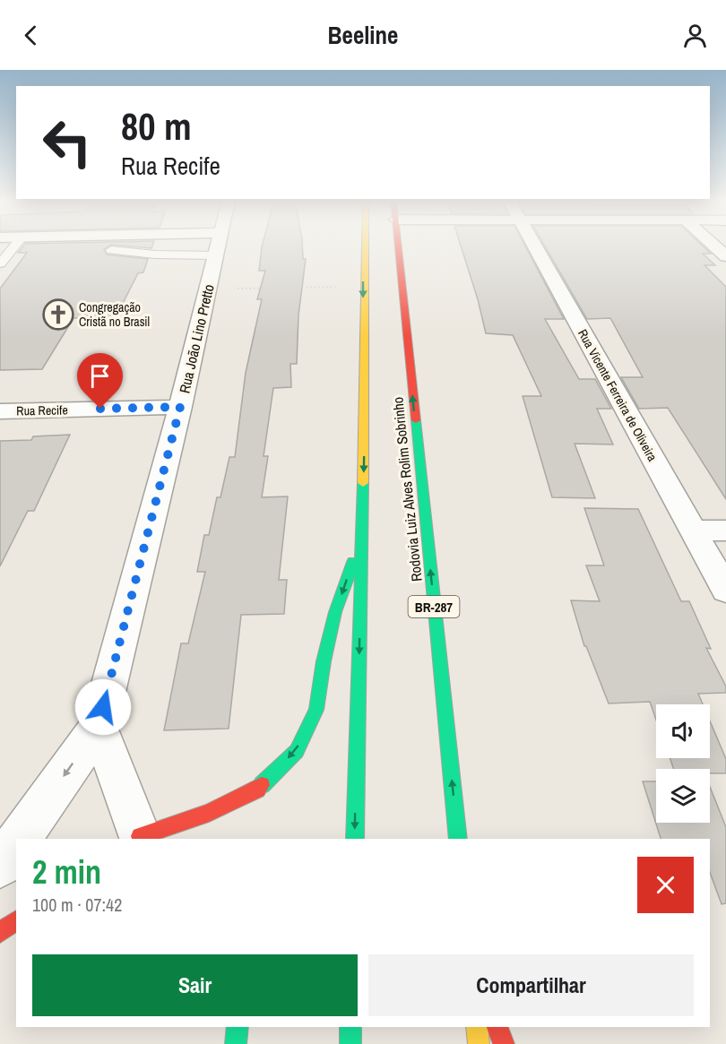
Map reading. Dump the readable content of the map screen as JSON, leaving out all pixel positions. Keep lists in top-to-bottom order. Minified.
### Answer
{"streets":{"main road":["Rodovia Luiz Alves Rolim Sobrinho","BR-287"],"street":["Rua João Lino Pretto","Rua Vicente Ferreira de Oliveira","Rua Recife"]},"crossings":[["Rua João Lino Pretto","Rua Recife"]],"places":{"church":["Congregação Cristã no Brasil"]},"page":{"header":"Beeline","turn":["80 m","Rua Recife"],"heading":["2 min","100 m · 07:42"],"buttons":["Sair","Compartilhar"]}}
